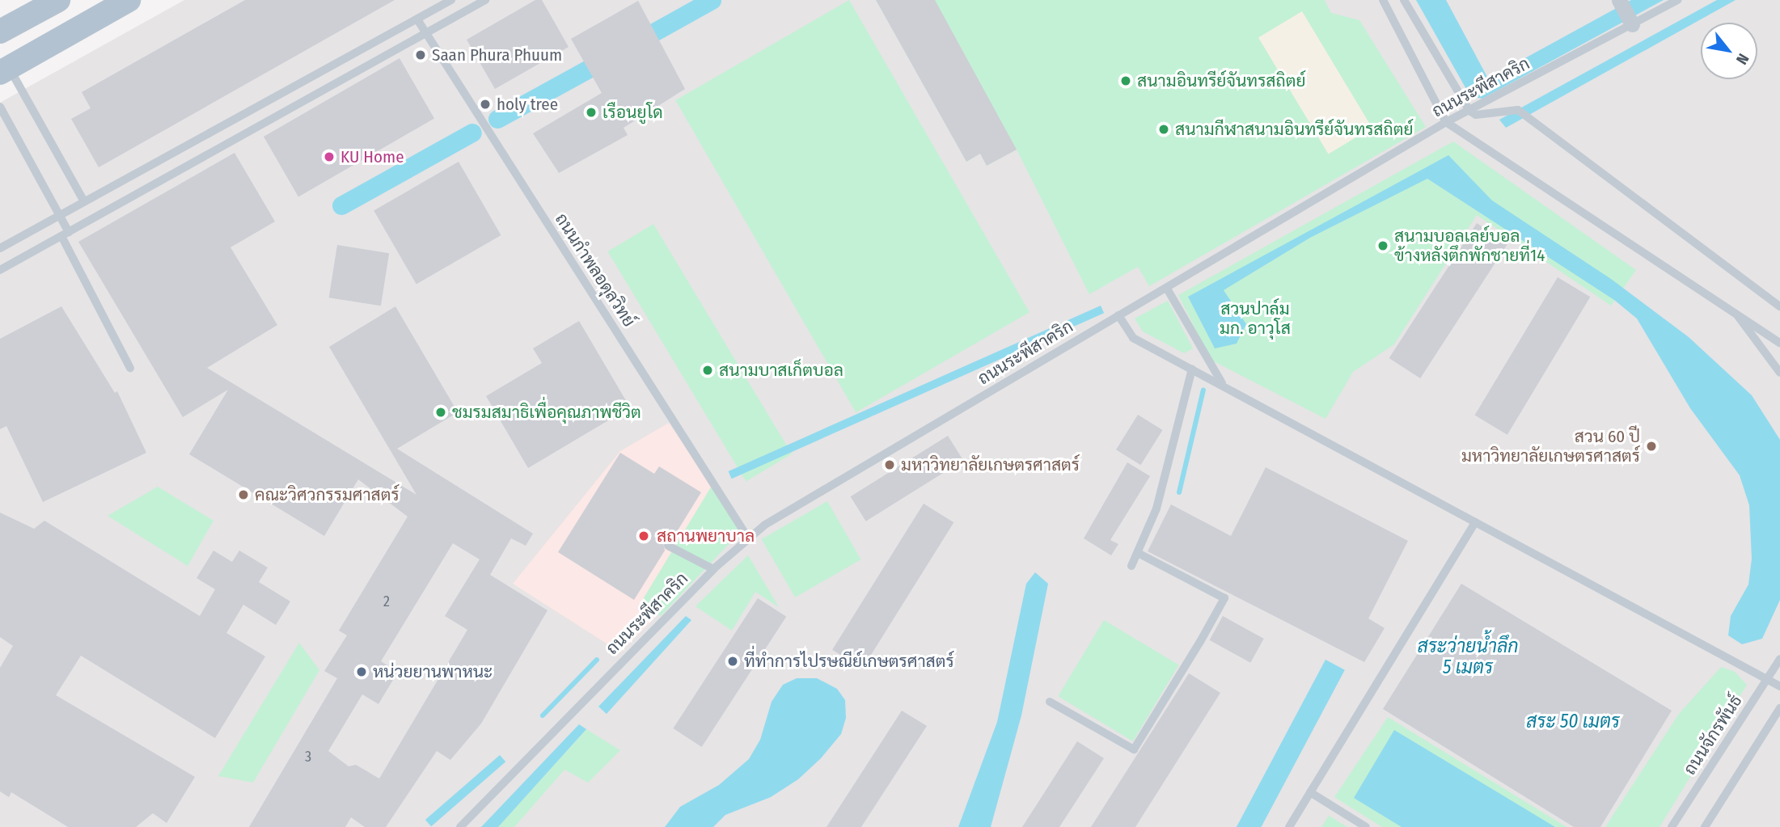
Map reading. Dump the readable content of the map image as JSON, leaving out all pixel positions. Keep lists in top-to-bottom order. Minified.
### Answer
{"streets":{"lane":["ถนนระพีสาคริก","ถนนกำพลอดุลวิทย์","ถนนจักรพันธ์"]},"crossings":[["ถนนระพีสาคริก","ถนนกำพลอดุลวิทย์"]],"water":["สระว่ายน้ำลึก 5 เมตร","สระ 50 เมตร"],"parks":["สวนปาล์ม มก. อาวุโส"],"places":["Saan Phura Phuum","สนามอินทรีย์จันทรสถิตย์","holy tree","เรือนยูโด","สนามกีฬาสนามอินทรีย์จันทรสถิตย์","KU Home","สนามบอลเลย์บอล ข้างหลังตึกพักชายที่14","สนามบาสเก็ตบอล","ชมรมสมาธิเพื่อคุณภาพชีวิต","สวน 60 ปี มหาวิทยาลัยเกษตรศาสตร์","มหาวิทยาลัยเกษตรศาสตร์","คณะวิศวกรรมศาสตร์","สถานพยาบาล","ที่ทำการไปรษณีย์เกษตรศาสตร์","หน่วยยานพาหนะ"],"house_numbers":["2","3"],"north":"bottom right"}
